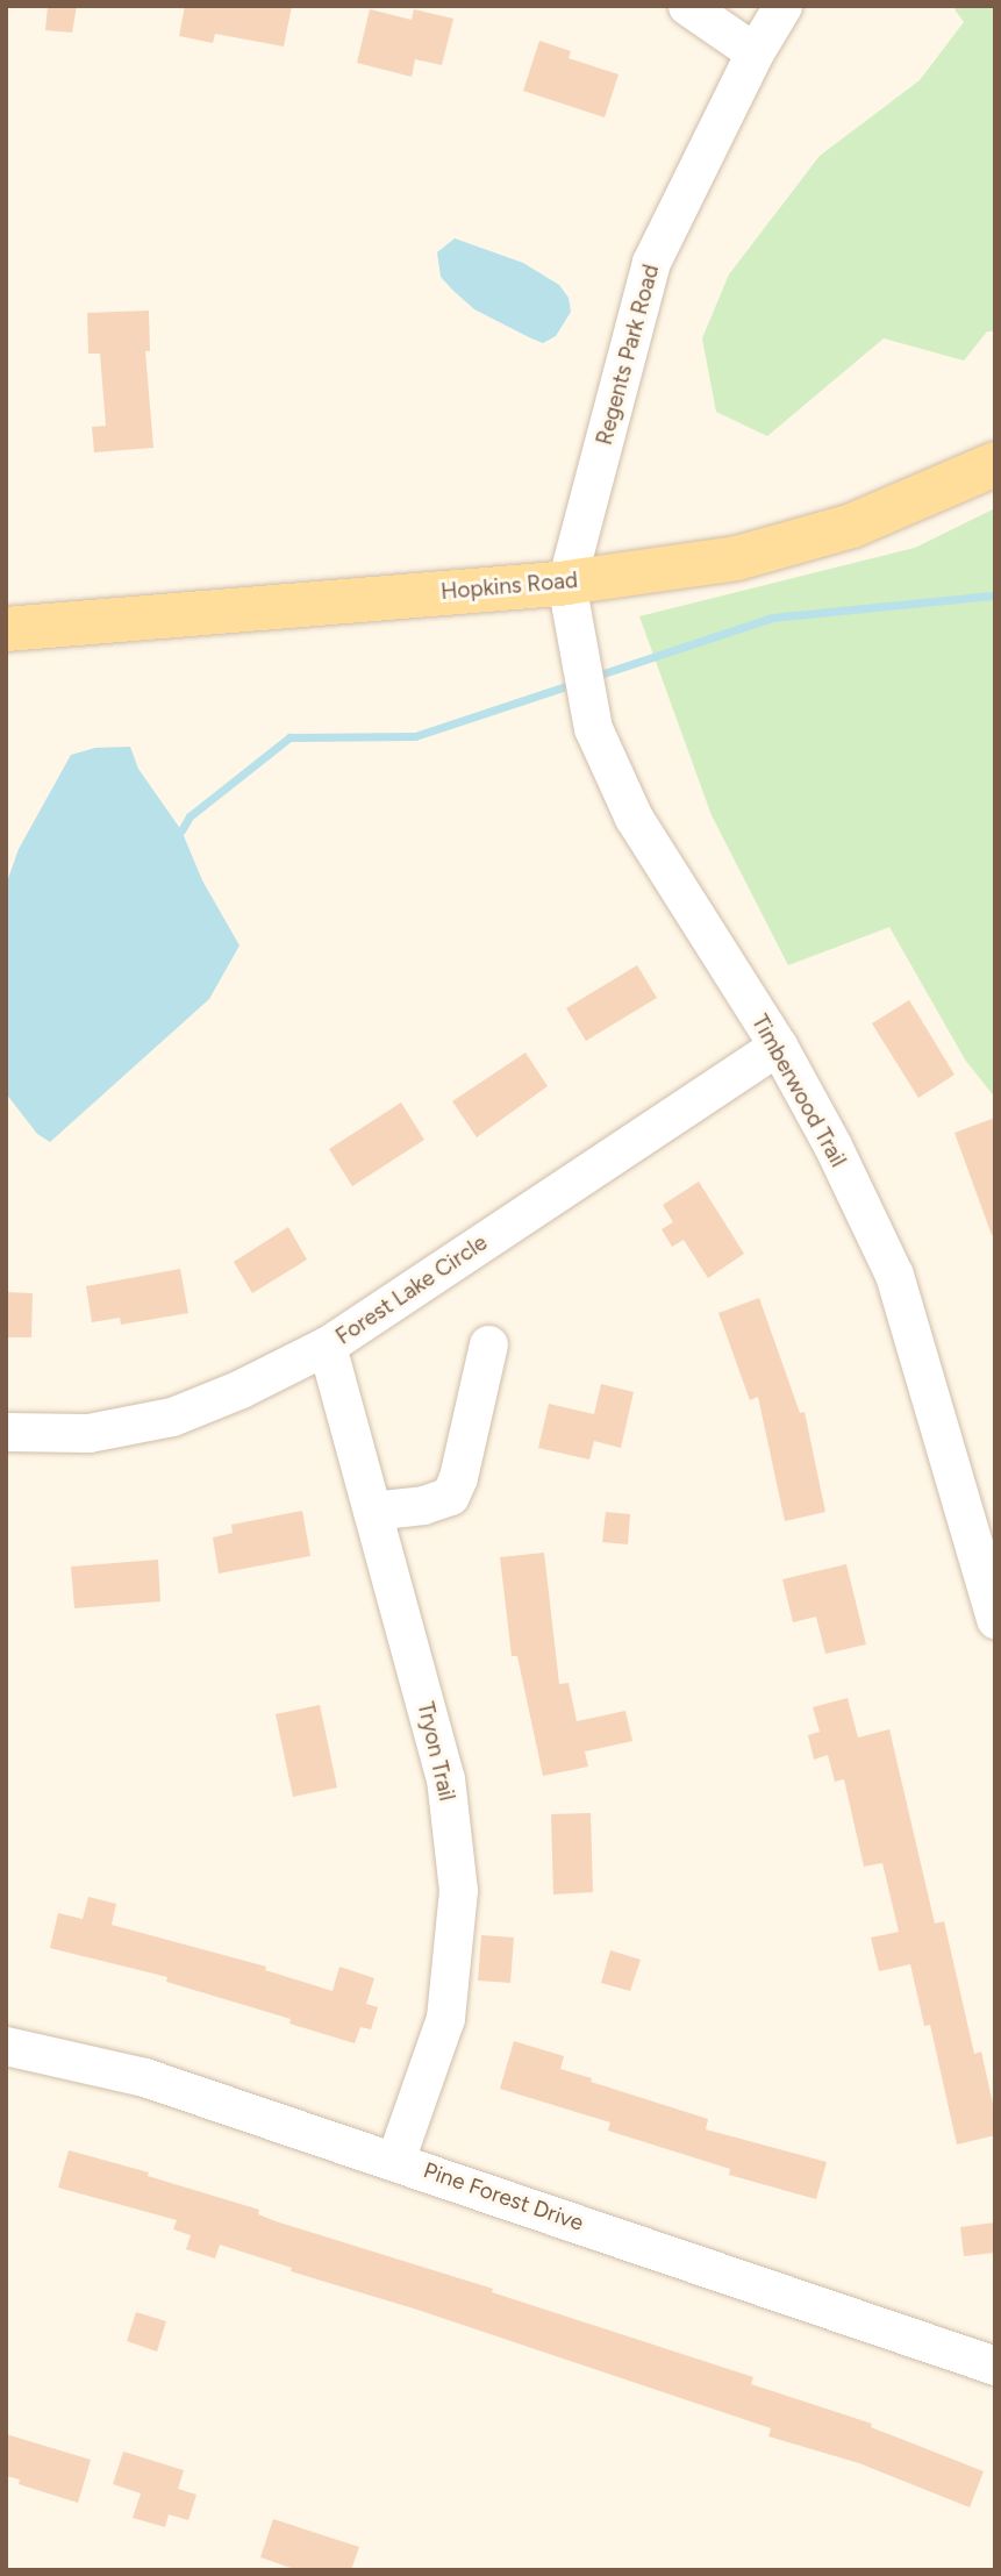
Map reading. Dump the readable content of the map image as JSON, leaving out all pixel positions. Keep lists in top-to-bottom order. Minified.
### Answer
{"streets":{"main road":["Hopkins Road"],"street":["Regents Park Road","Timberwood Trail","Forest Lake Circle","Tryon Trail","Pine Forest Drive"]},"crossings":[["Regents Park Road","Hopkins Road"],["Regents Park Road","Timberwood Trail"],["Hopkins Road","Timberwood Trail"],["Timberwood Trail","Forest Lake Circle"],["Forest Lake Circle","Tryon Trail"],["Tryon Trail","Pine Forest Drive"]]}
